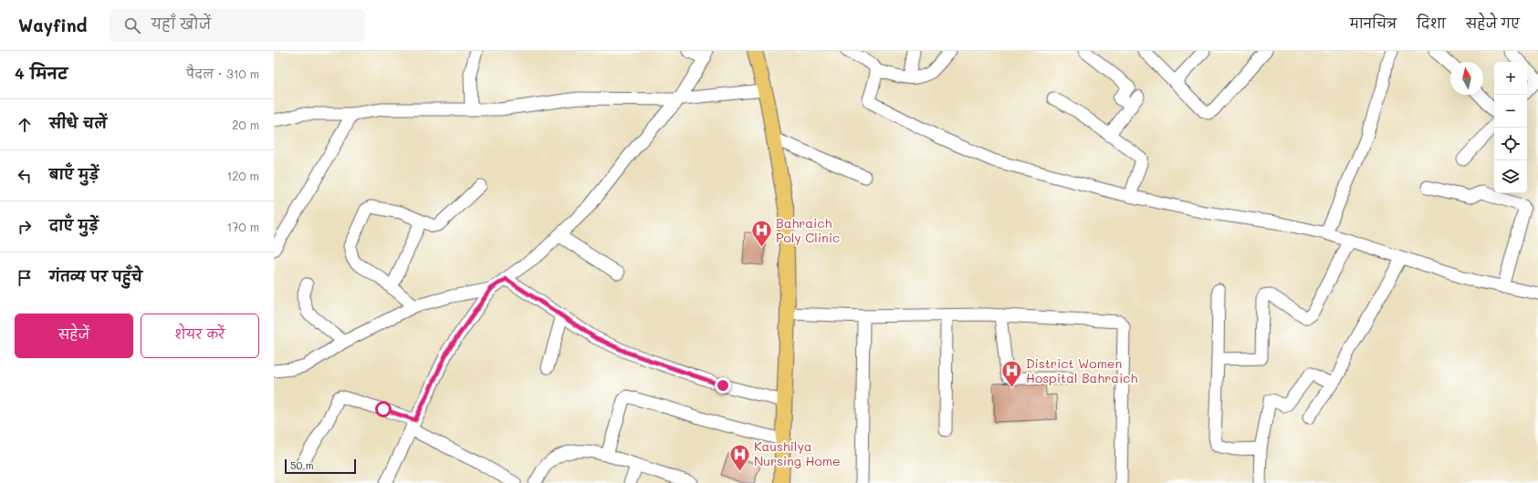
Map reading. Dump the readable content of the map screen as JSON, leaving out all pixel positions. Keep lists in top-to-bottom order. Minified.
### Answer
{"places":{"hospital":["Bahraich Poly Clinic","District Women Hospital Bahraich","Kaushilya Nursing Home"]},"scale_bar":"50 m","north":"top","page":{"header":"Wayfind","search":"यहाँ खोजें","nav":["मानचित्र","दिशा","सहेजे गए"],"heading":["4 मिनट","पैदल · 310 m"],"map_buttons":["+","−"],"list":[["सीधे चलें","20 m"],["बाएँ मुड़ें","120 m"],["दाएँ मुड़ें","170 m"],"गंतव्य पर पहुँचे"],"buttons":["सहेजें","शेयर करें"],"scale":"50 m"}}
